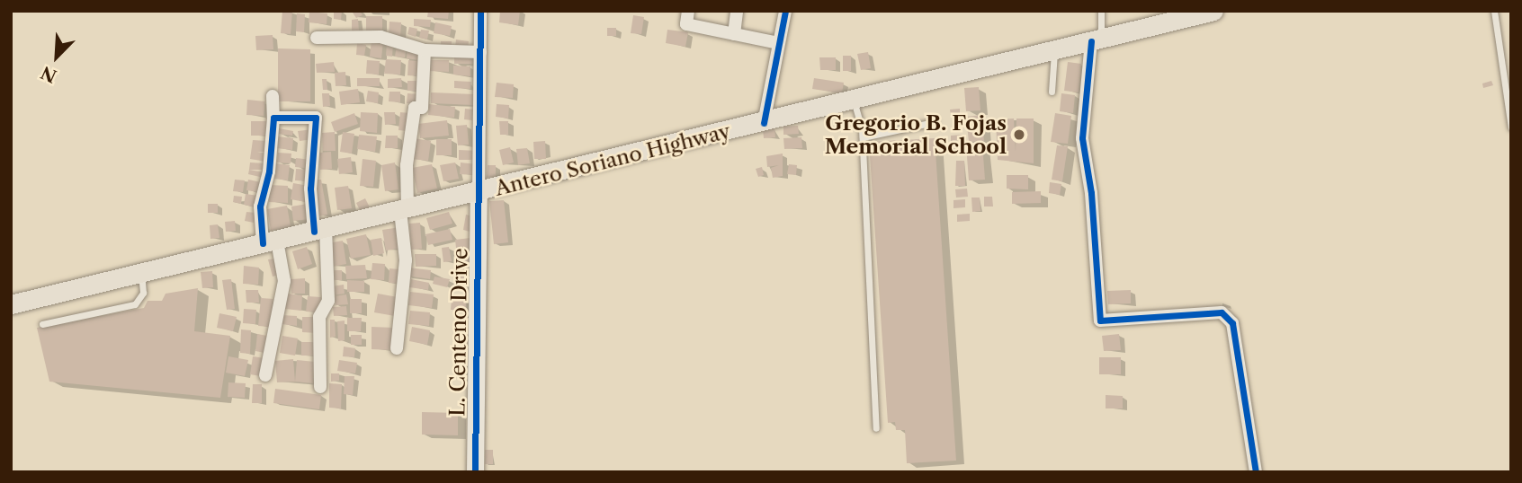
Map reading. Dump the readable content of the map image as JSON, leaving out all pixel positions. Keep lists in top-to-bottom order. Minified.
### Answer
{"streets":{"main road":["Antero Soriano Highway"],"street":["L. Centeno Drive"]},"crossings":[["Antero Soriano Highway","L. Centeno Drive"]],"places":["Gregorio B. Fojas Memorial School"],"north":"bottom left"}
